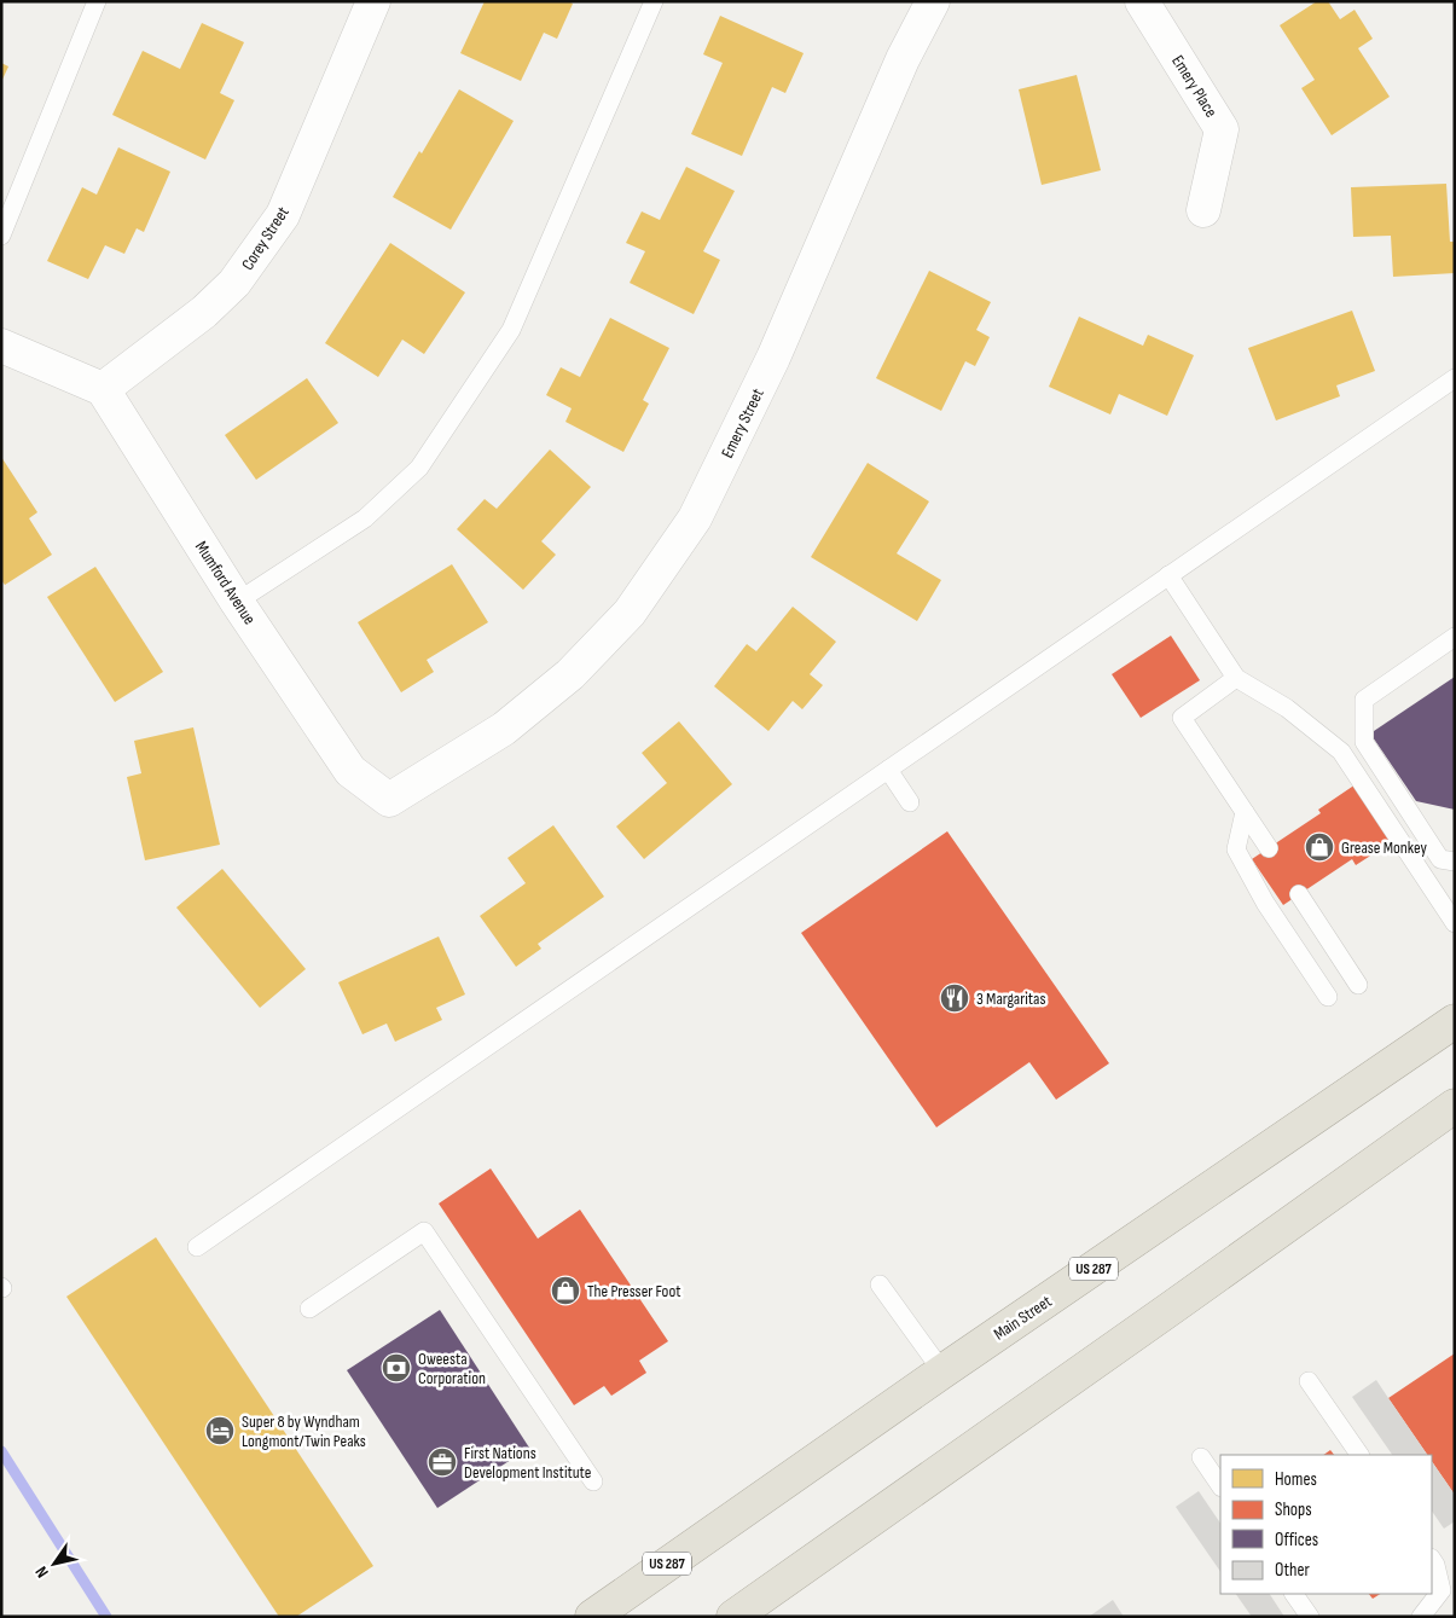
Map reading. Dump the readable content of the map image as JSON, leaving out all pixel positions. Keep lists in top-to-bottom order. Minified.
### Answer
{"streets":{"highway":["US 287","Main Street"],"street":["Emery Place","Corey Street","Emery Street","Mumford Avenue"]},"crossings":[["Corey Street","Mumford Avenue"],["Emery Street","Mumford Avenue"]],"places":{"shop":["Grease Monkey","The Presser Foot"],"restaurant":["3 Margaritas"],"bank":["Oweesta Corporation"],"hotel":["Super 8 by Wyndham Longmont/Twin Peaks"],"office":["First Nations Development Institute"]},"legend":["Homes","Shops","Offices","Other"],"north":"bottom left"}
